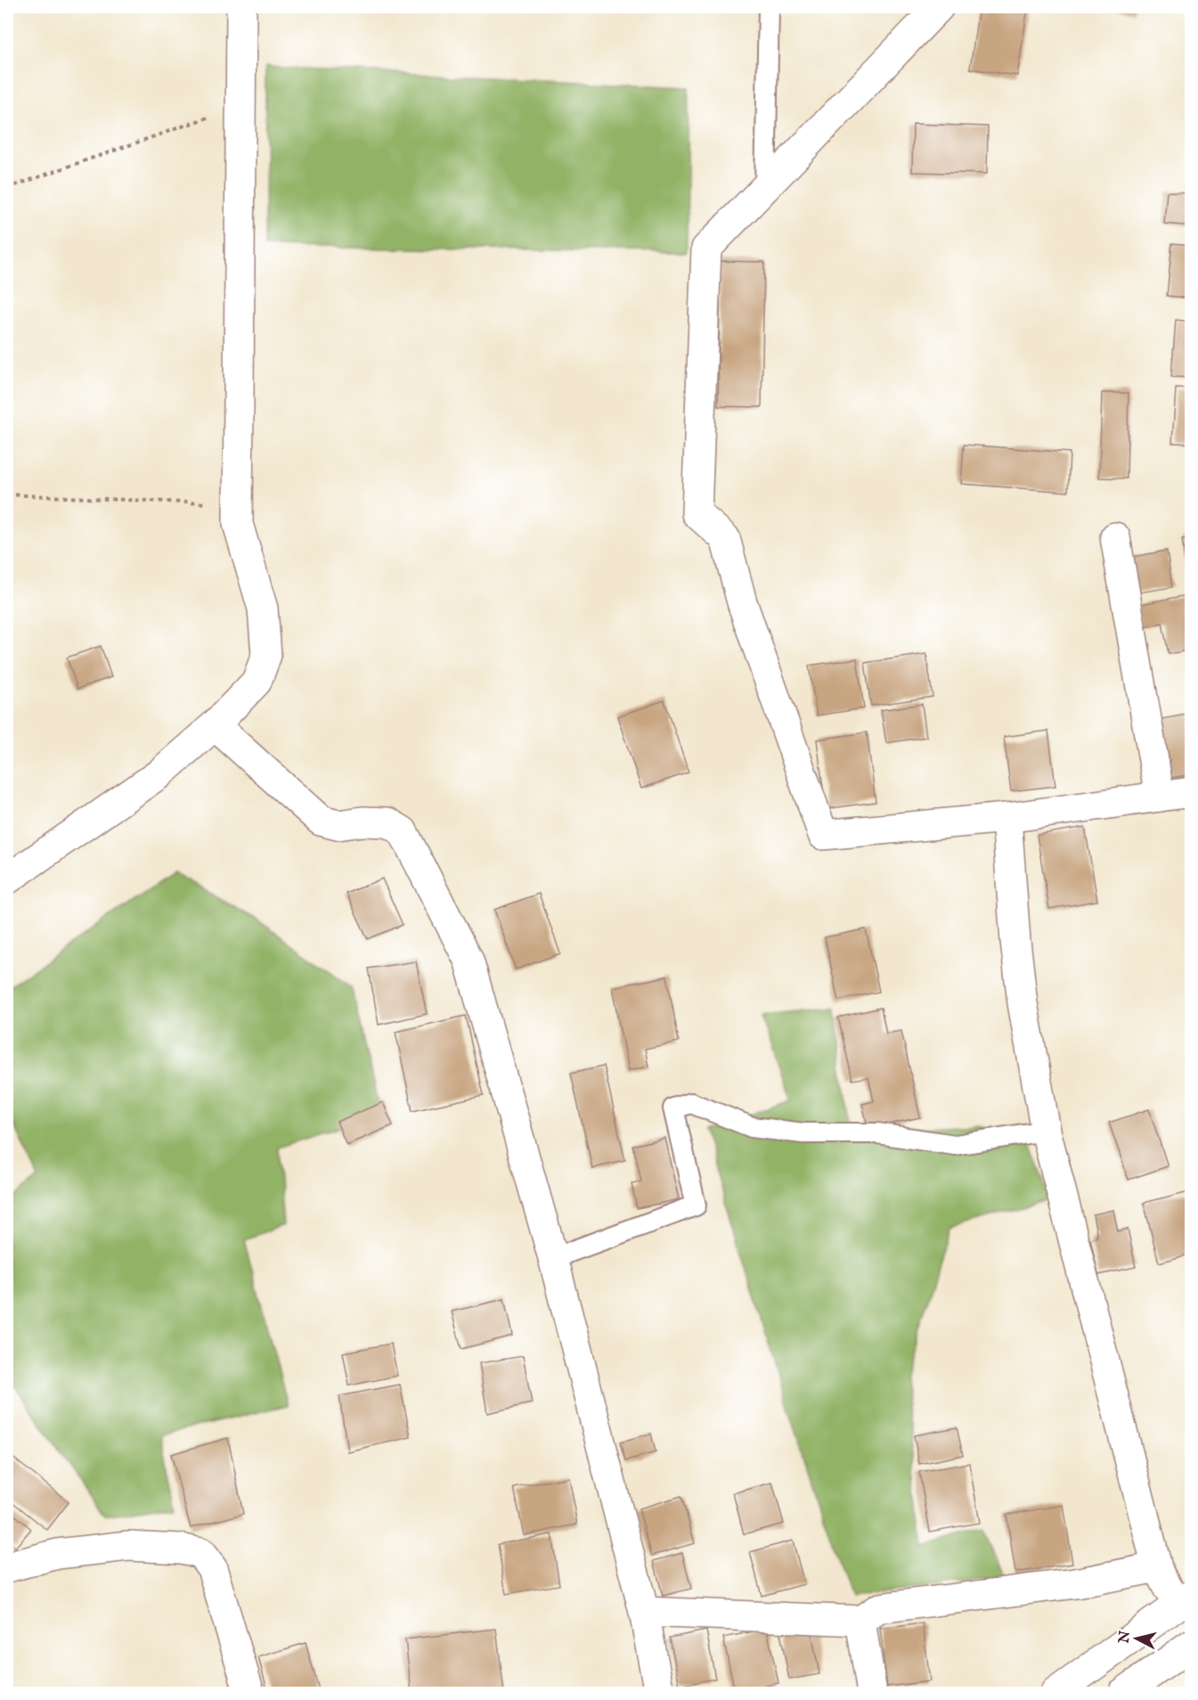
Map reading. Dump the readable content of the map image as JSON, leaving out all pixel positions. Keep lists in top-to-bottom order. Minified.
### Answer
{"north":"left"}
